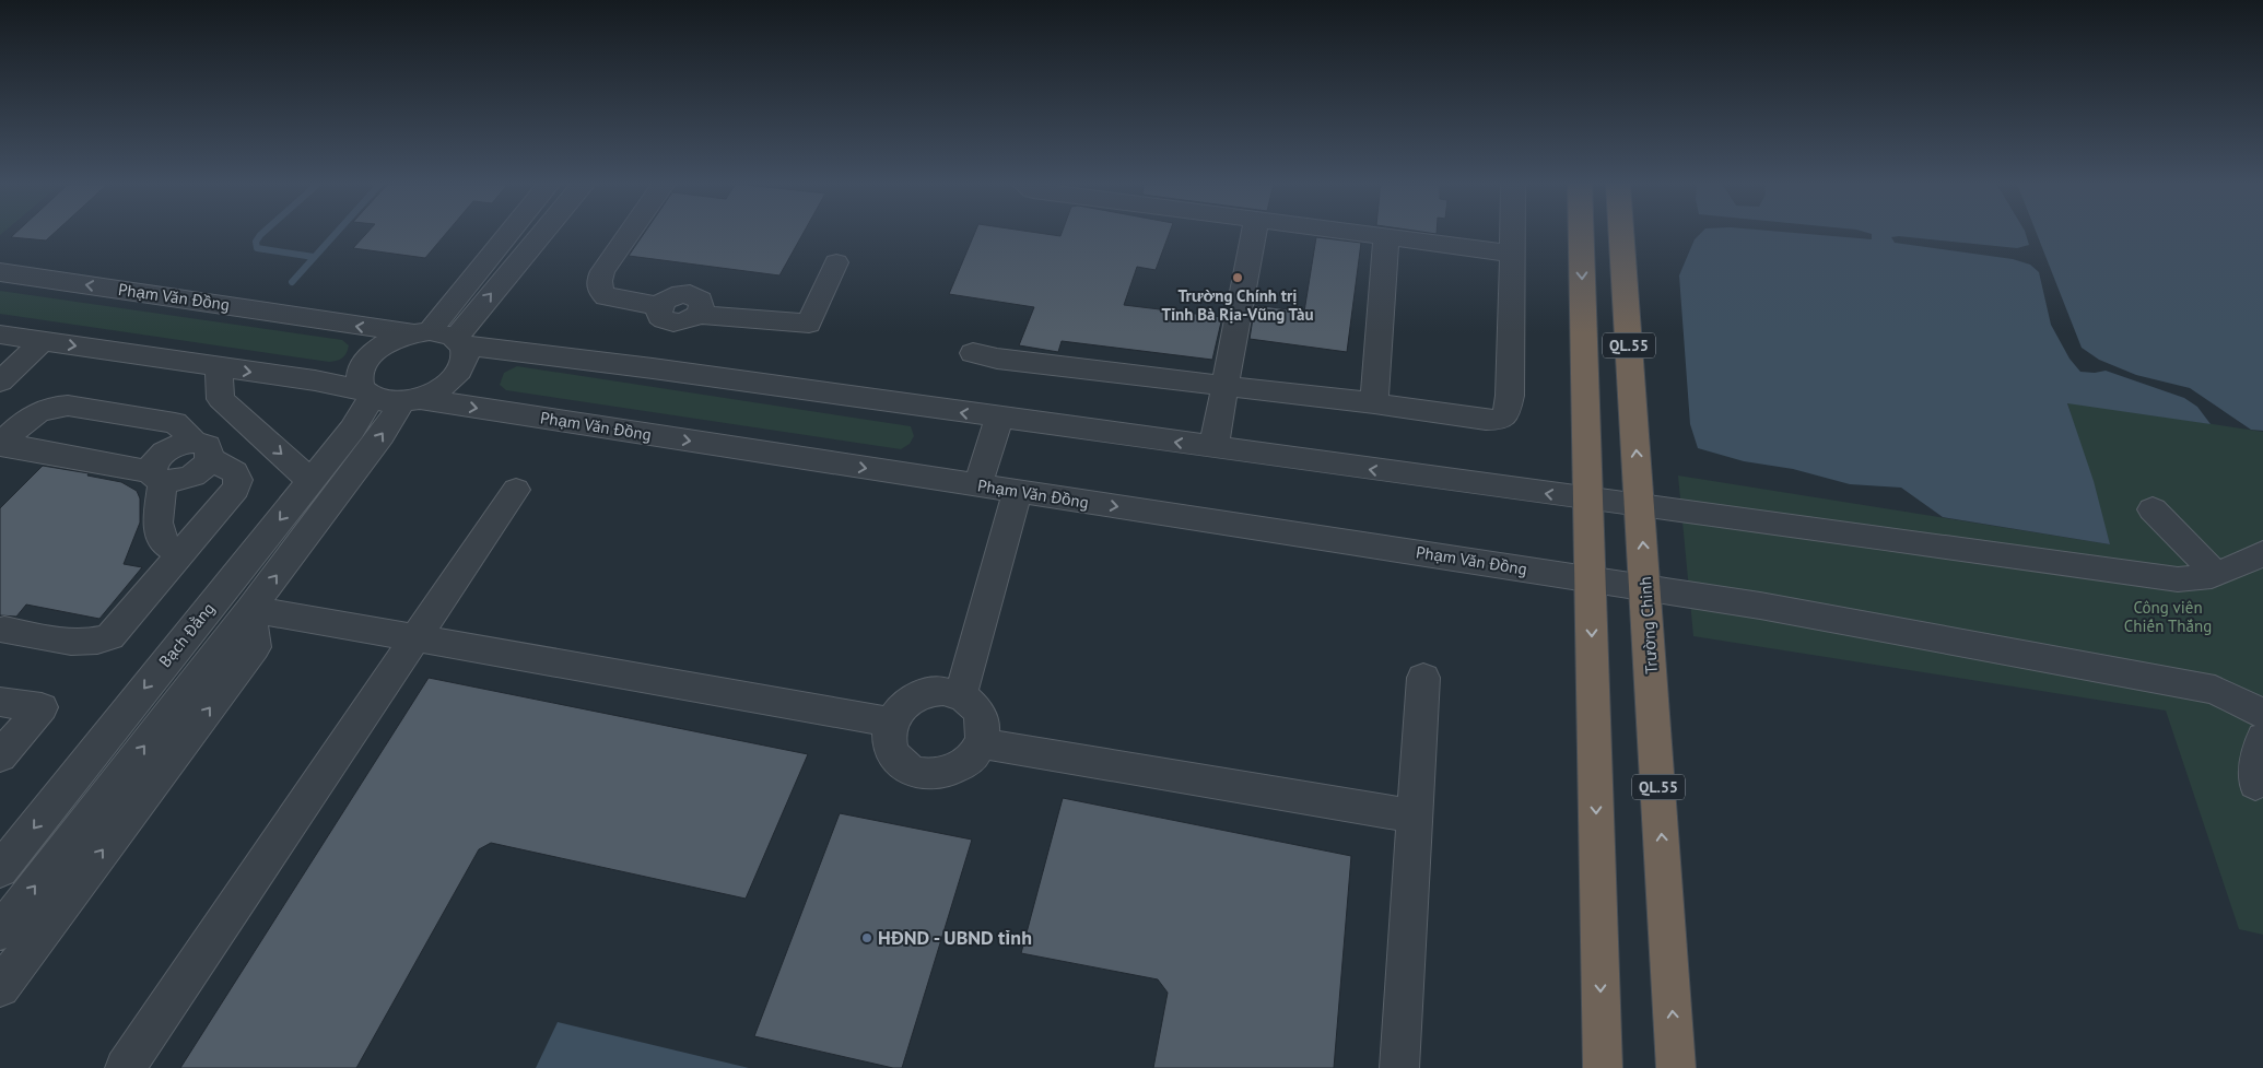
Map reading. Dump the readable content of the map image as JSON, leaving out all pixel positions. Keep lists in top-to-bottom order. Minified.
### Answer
{"streets":{"highway":["QL.55","Trường Chinh"],"street":["Phạm Văn Đồng","Bạch Đằng"]},"crossings":[["Phạm Văn Đồng","QL.55"],["Phạm Văn Đồng","Trường Chinh"],["Phạm Văn Đồng","Bạch Đằng"]],"parks":["Công viên Chiến Thắng"],"places":["Trường Chính trị Tỉnh Bà Rịa-Vũng Tàu","HĐND - UBND tỉnh"]}
